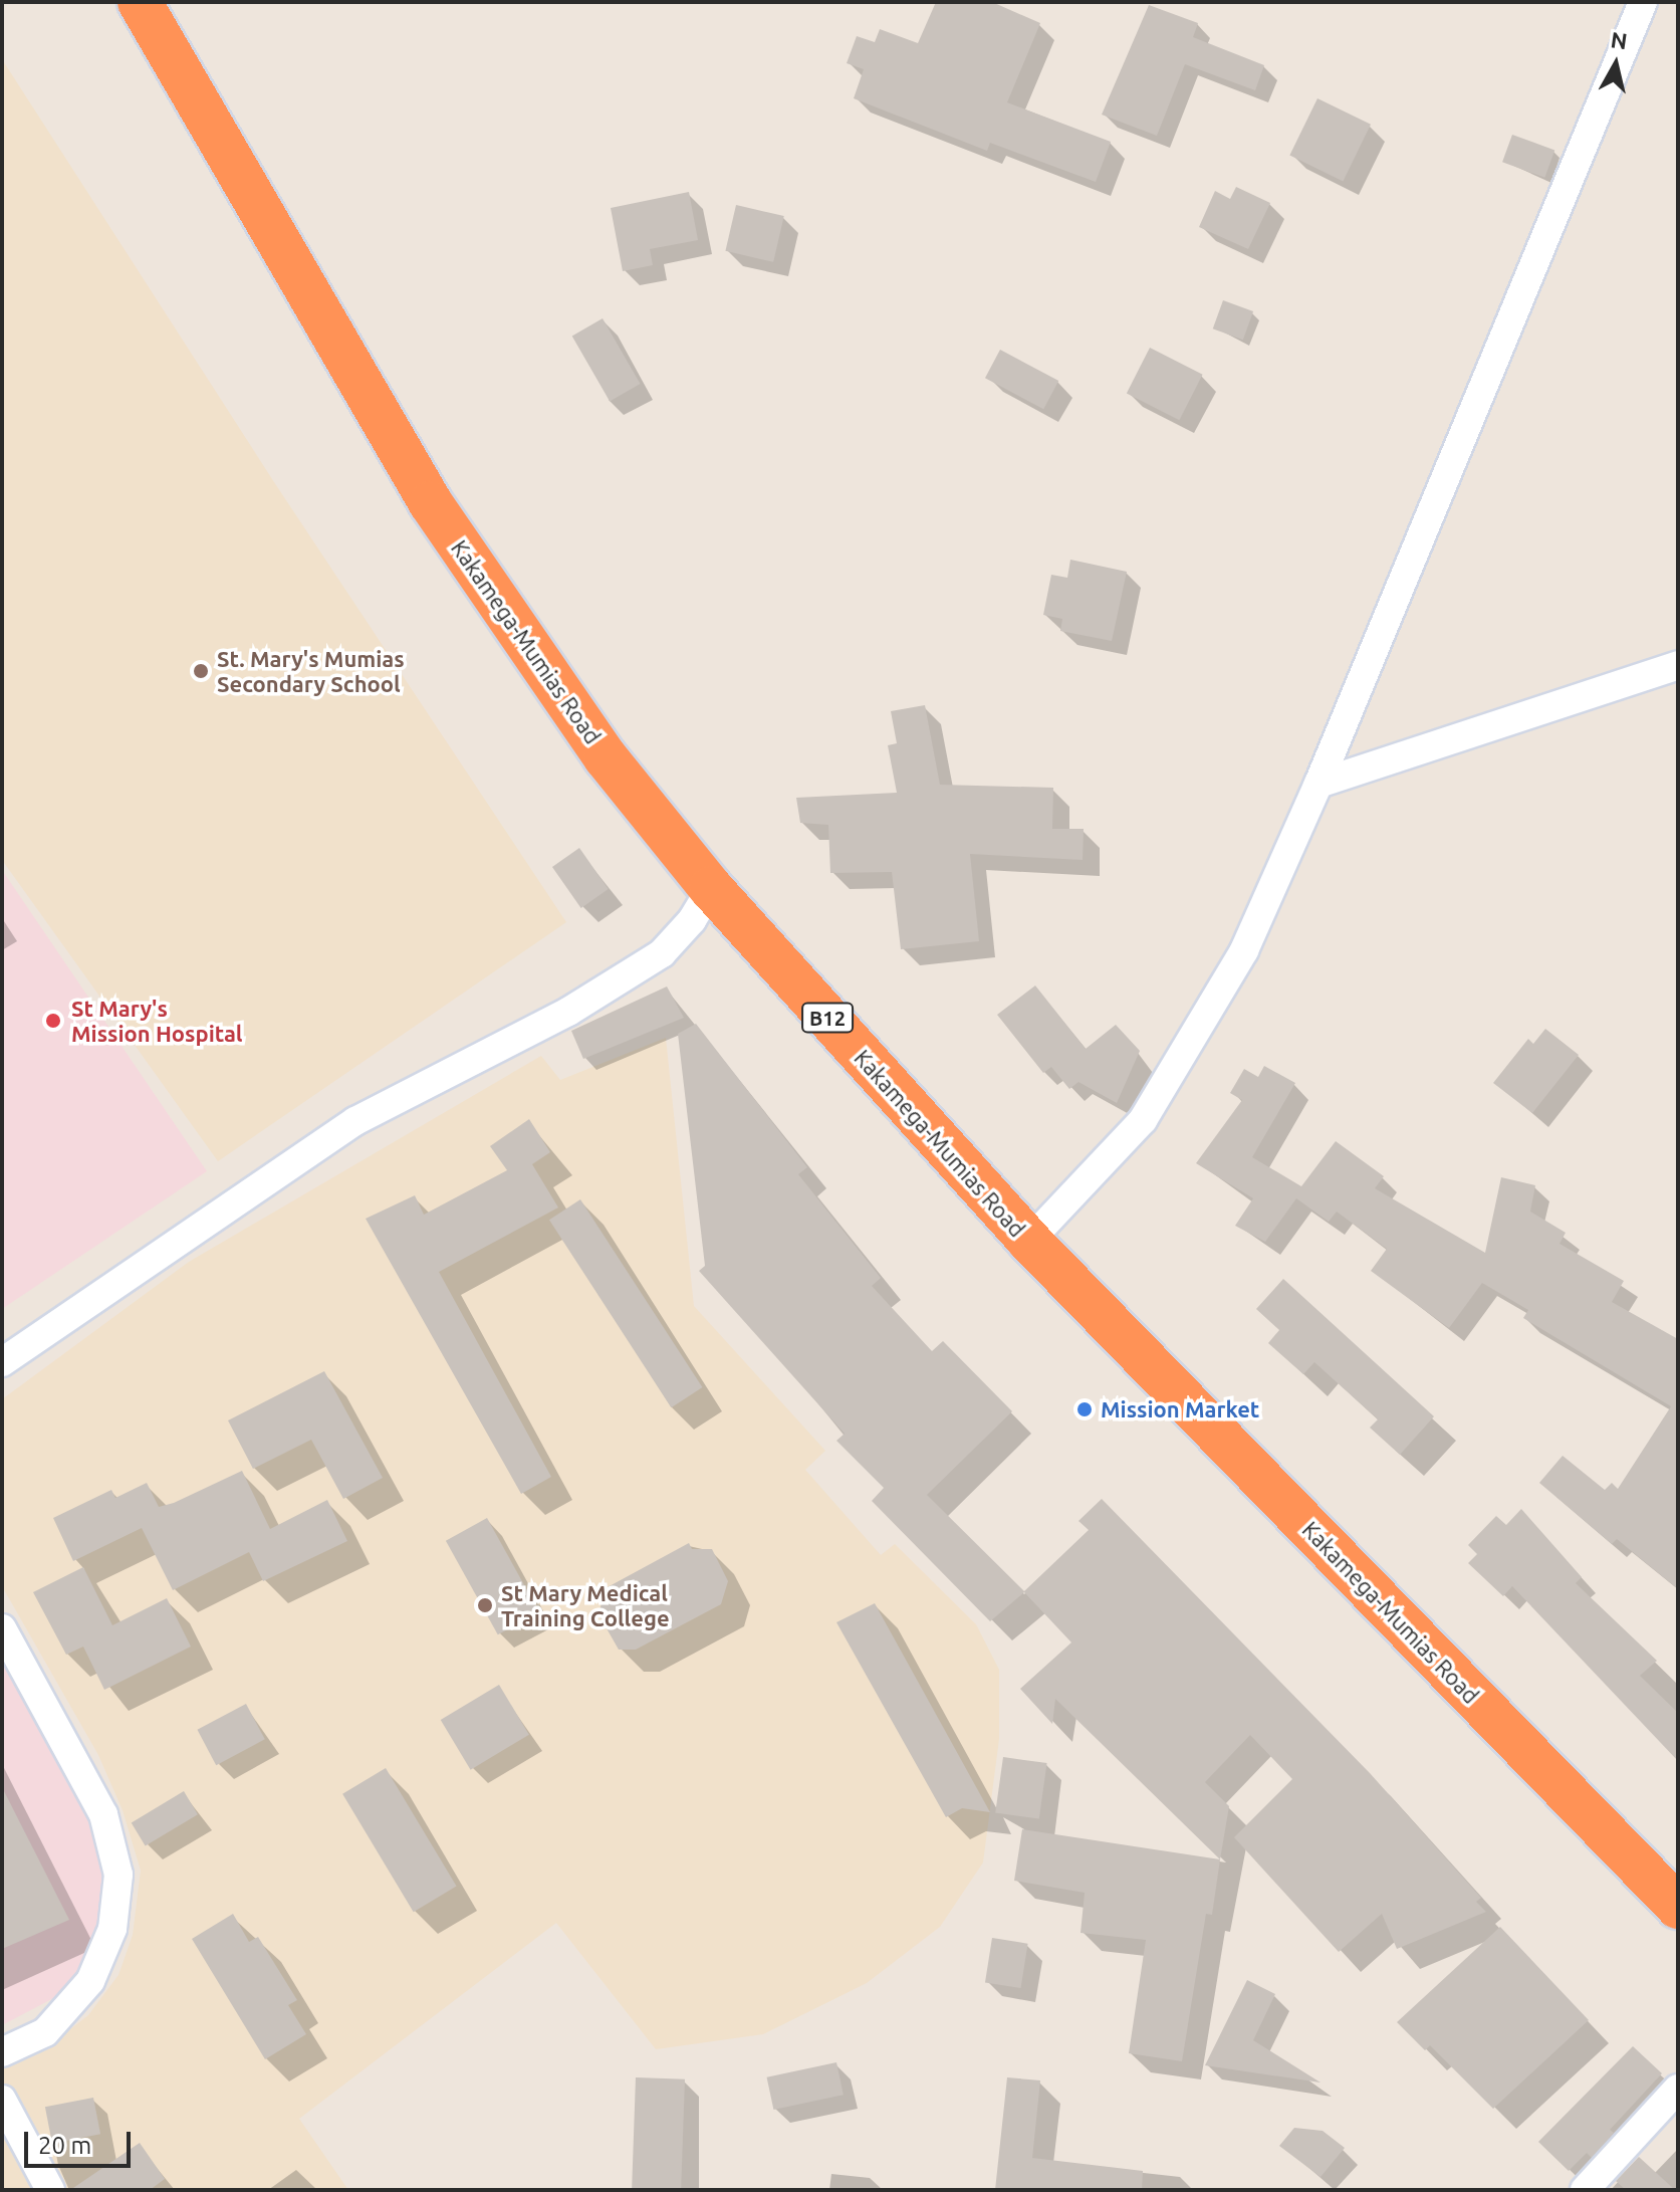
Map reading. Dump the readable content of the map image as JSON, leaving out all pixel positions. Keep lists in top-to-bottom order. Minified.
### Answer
{"streets":{"highway":["Kakamega-Mumias Road","B12"]},"places":["St. Mary's Mumias Secondary School","St Mary's Mission Hospital","Mission Market","St Mary Medical Training College"],"scale_bar":"20 m","north":"top"}
